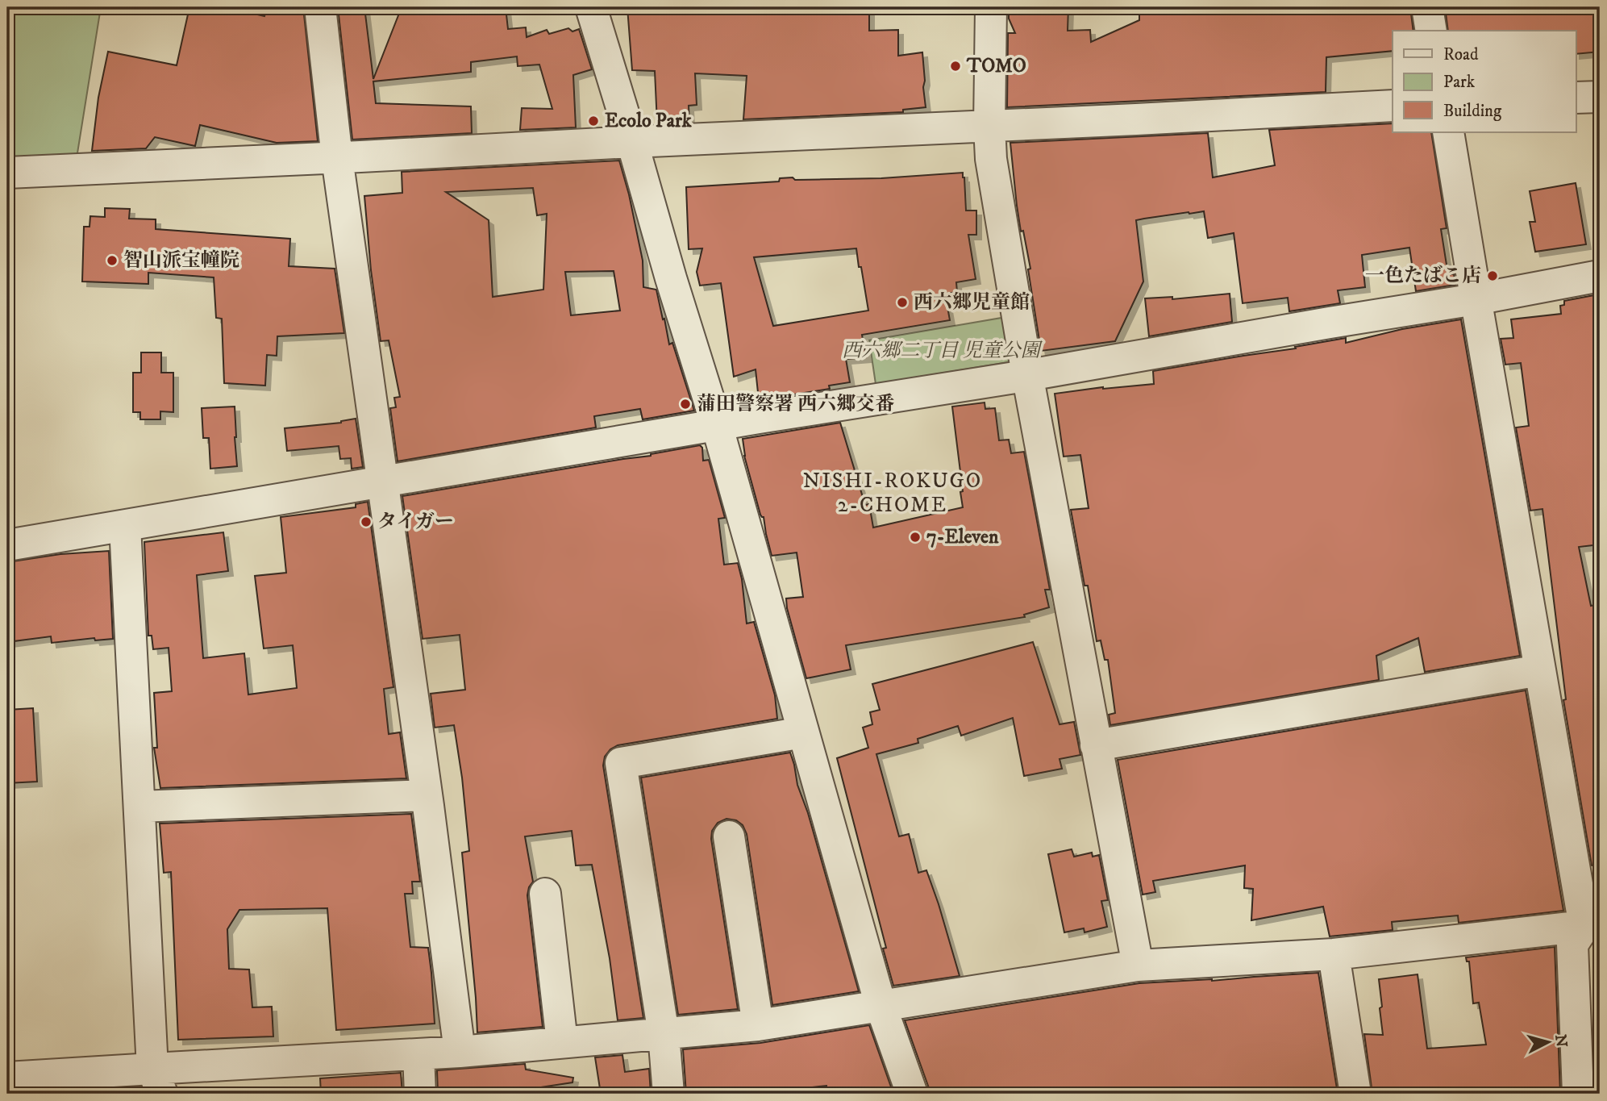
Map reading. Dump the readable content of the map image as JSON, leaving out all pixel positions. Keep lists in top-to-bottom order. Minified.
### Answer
{"districts":["NISHI-ROKUGO 2-CHOME"],"parks":["西六郷二丁目 児童公園"],"places":["TOMO","Ecolo Park","智山派宝幢院","一色たばこ店","西六郷児童館","蒲田警察署 西六郷交番","タイガー","7-Eleven"],"legend":["Road","Park","Building"],"north":"right"}
